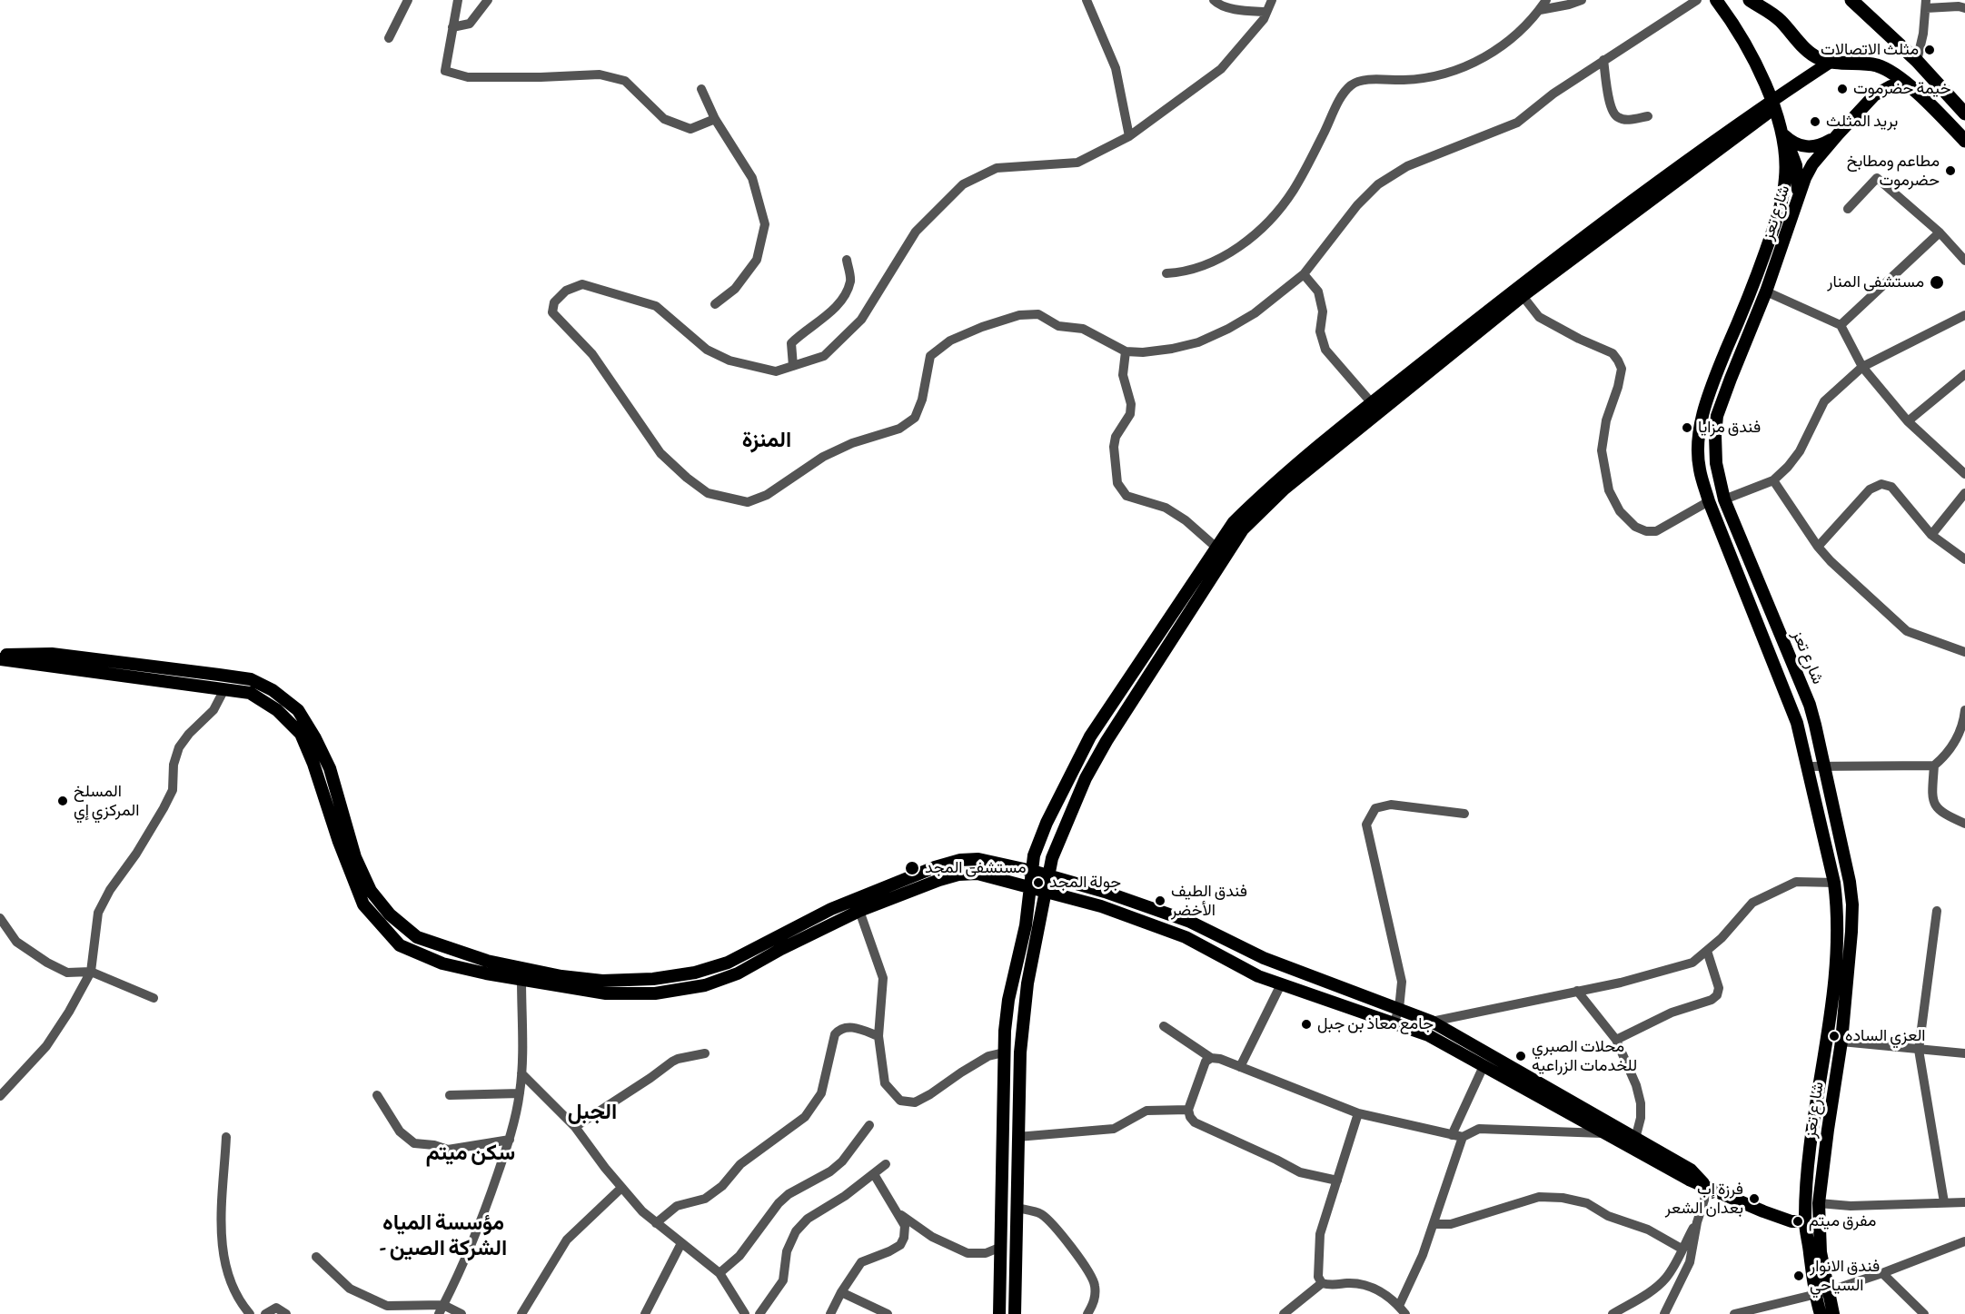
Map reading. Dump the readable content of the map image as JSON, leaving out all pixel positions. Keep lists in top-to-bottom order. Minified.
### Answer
{"streets":{"main road":["شارع تعز"]},"districts":["المنزة","الجبل","سكن ميتم","مؤسسة المياه - الشركة الصين"],"places":["مثلث الاتصالات","خيمة حضرموت","بريد المثلث","مطاعم ومطابخ حضرموت","مستشفى المنار","فندق مزايا","المسلخ المركزي إي","مستشفى المجد","جولة المجد","فندق الطيف الأخضر","جامع معاذ بن جبل","العزي الساده","محلات الصبري للخدمات الزراعيه","فرزة إب بعدان الشعر","مفرق ميتم","فندق الانوار السياحي"]}
